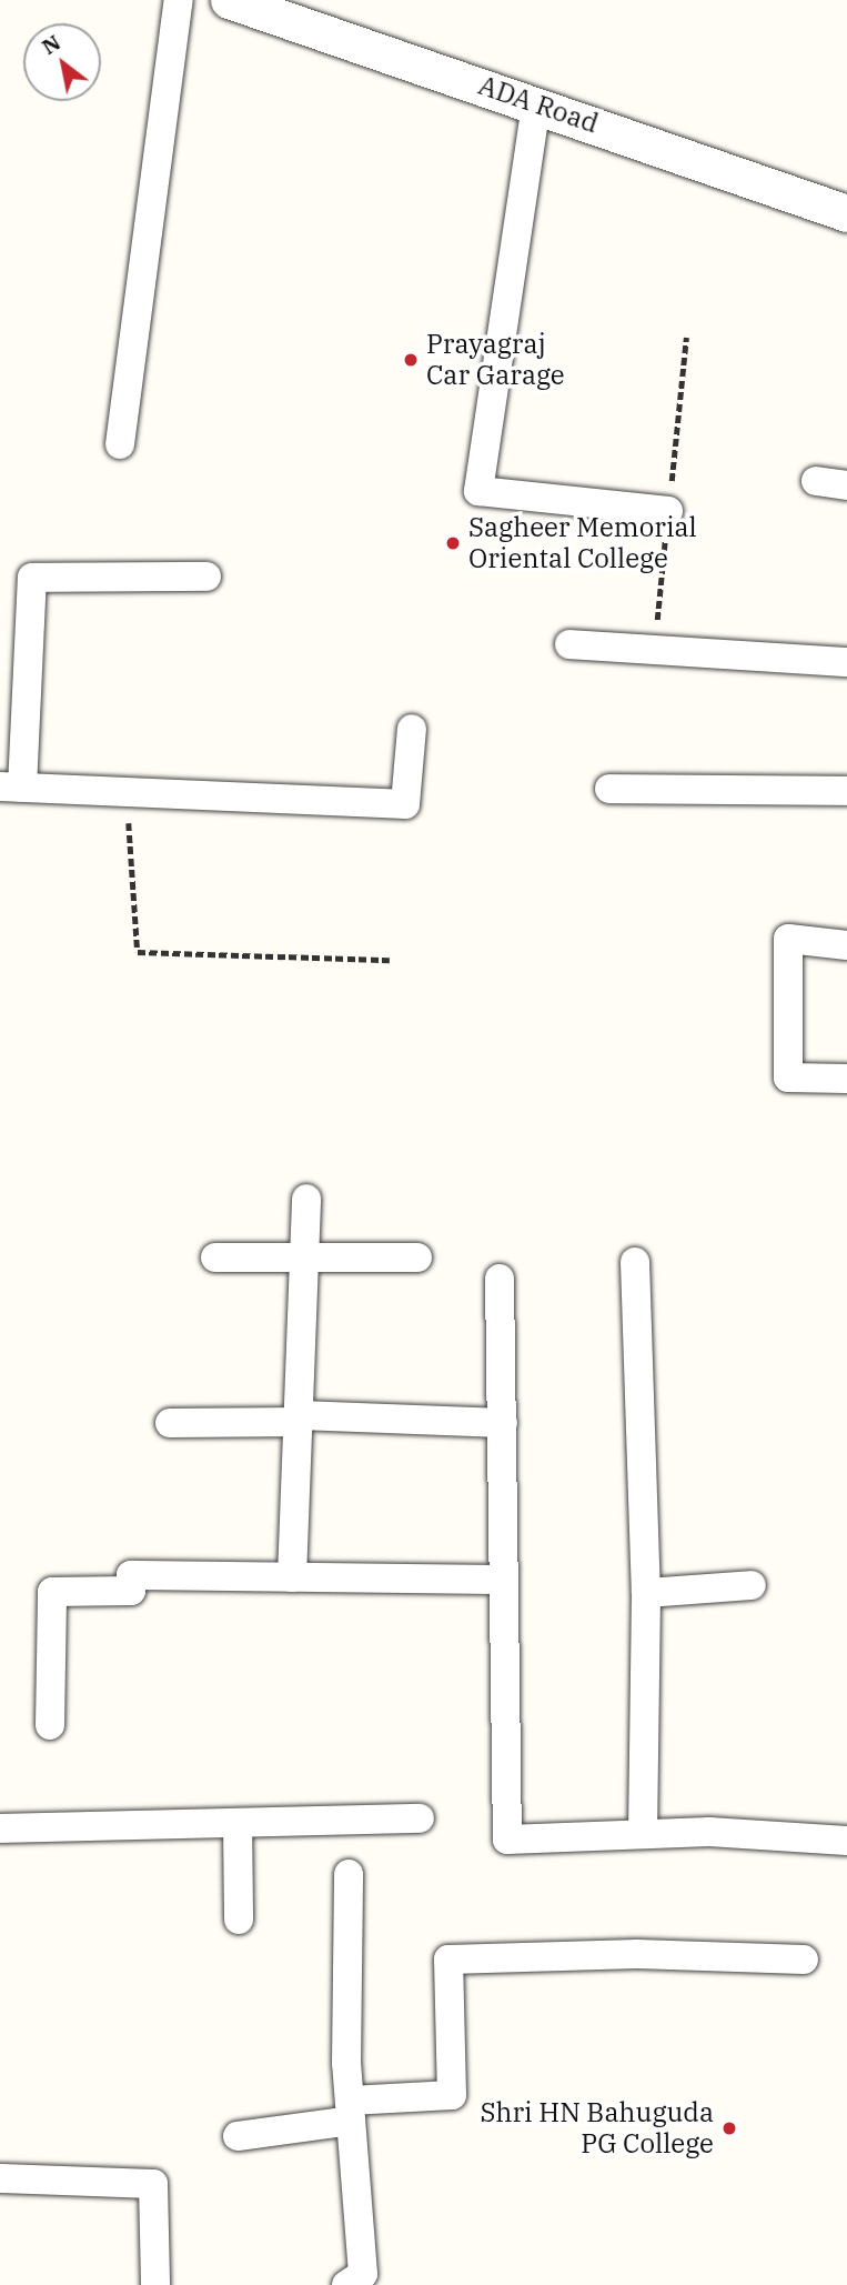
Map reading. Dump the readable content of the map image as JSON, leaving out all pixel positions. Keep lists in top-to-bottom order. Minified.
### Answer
{"streets":{"street":["ADA Road"]},"places":["Prayagraj Car Garage","Sagheer Memorial Oriental College","Shri HN Bahuguda PG College"],"north":"top left"}
